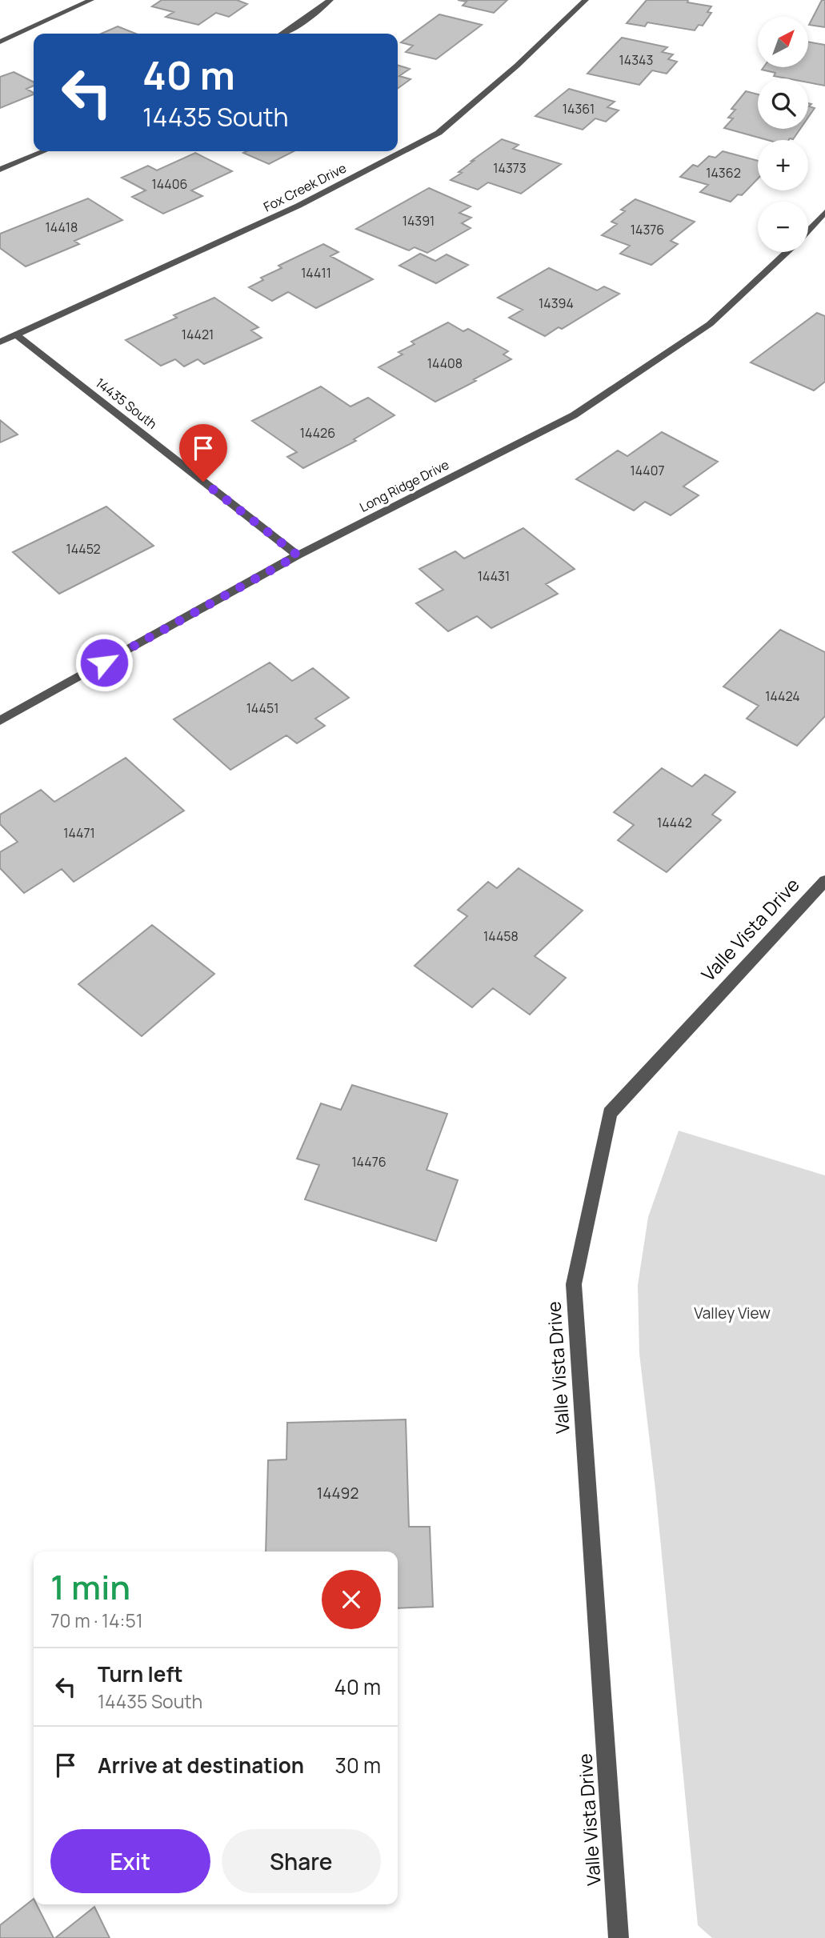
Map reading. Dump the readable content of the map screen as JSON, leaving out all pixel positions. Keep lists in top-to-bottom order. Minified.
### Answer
{"streets":{"street":["Fox Creek Drive","14435 South","Long Ridge Drive","Valle Vista Drive"]},"crossings":[["Fox Creek Drive","14435 South"],["14435 South","Long Ridge Drive"]],"parks":["Valley View"],"house_numbers":["14343","14361","14373","14362","14406","14391","14418","14376","14411","14394","14421","14408","14426","14407","14452","14431","14424","14451","14442","14471","14458","14476","14492"],"north":"top right","page":{"map_buttons":["+","−"],"turn":["40 m","14435 South"],"heading":["1 min","70 m · 14:51"],"list":[{"name":"Turn left","note":"14435 South","value":"40 m"},{"name":"Arrive at destination","value":"30 m"}],"buttons":["Exit","Share"]}}
